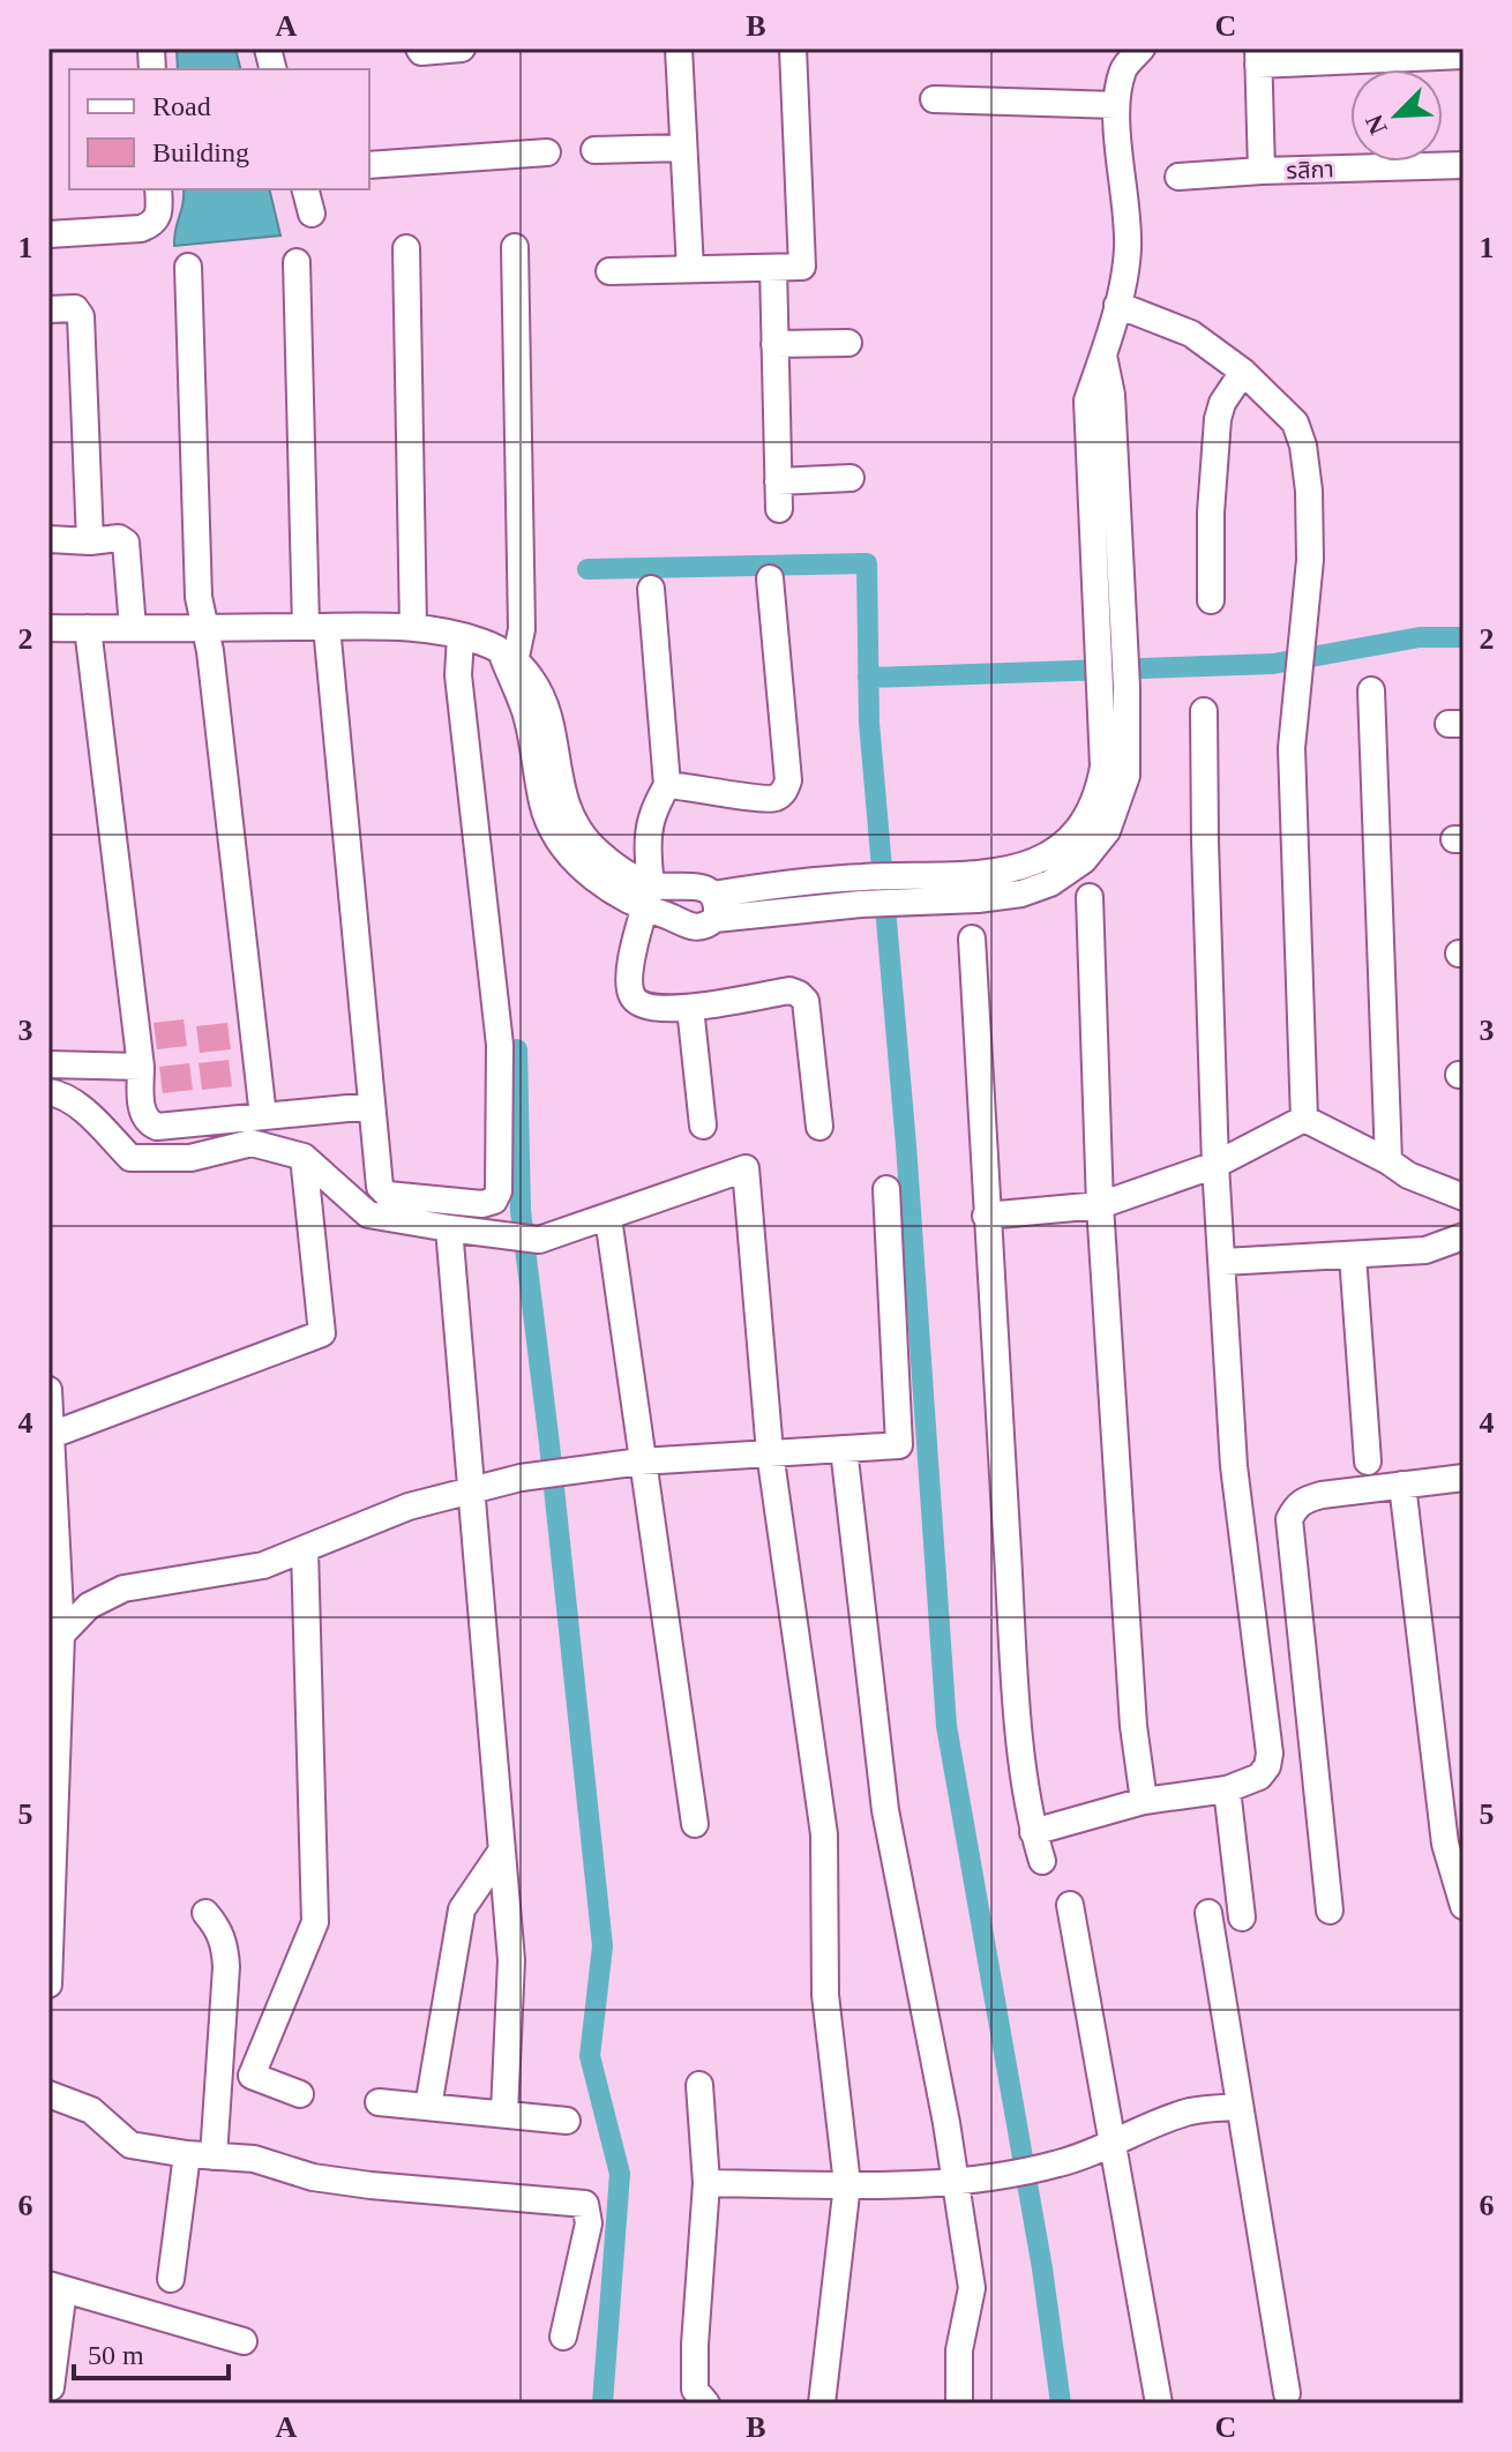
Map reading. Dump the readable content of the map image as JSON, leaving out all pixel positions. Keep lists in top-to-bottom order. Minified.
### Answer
{"streets":{"street":["รสิกา"]},"legend":["Road","Building"],"scale_bar":"50 m","north":"bottom left","grid":{"columns":["A","B","C"],"rows":["1","2","3","4","5","6"]}}
